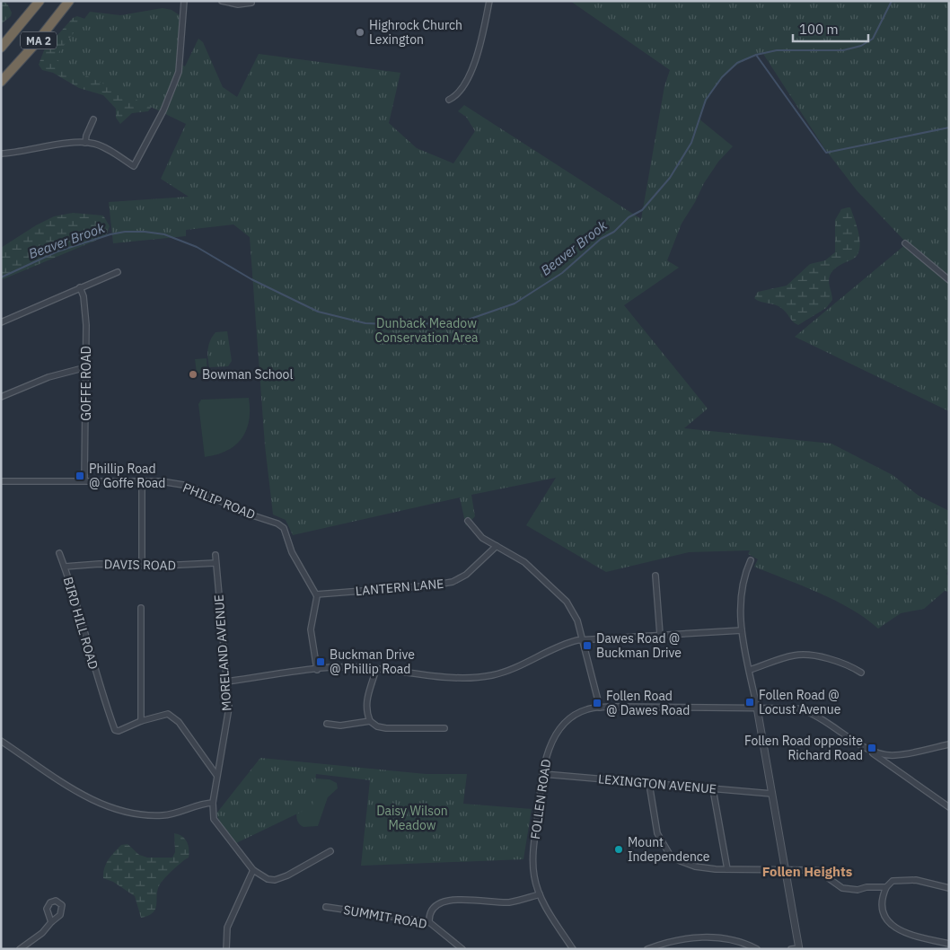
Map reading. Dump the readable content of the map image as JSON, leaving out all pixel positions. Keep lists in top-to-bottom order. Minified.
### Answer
{"streets":{"highway":["MA 2"],"street":["GOFFE ROAD","PHILIP ROAD","DAVIS ROAD","LANTERN LANE","BIRD HILL ROAD","MORELAND AVENUE","LEXINGTON AVENUE","FOLLEN ROAD","SUMMIT ROAD"]},"crossings":[["GOFFE ROAD","PHILIP ROAD"],["PHILIP ROAD","LANTERN LANE"],["DAVIS ROAD","BIRD HILL ROAD"],["DAVIS ROAD","MORELAND AVENUE"],["LEXINGTON AVENUE","FOLLEN ROAD"]],"districts":["Follen Heights"],"water":["Beaver Brook"],"parks":["Dunback Meadow Conservation Area","Daisy Wilson Meadow"],"places":{"other":["Highrock Church Lexington","Bowman School","Mount Independence"],"transit":["Phillip Road @ Goffe Road","Dawes Road @ Buckman Drive","Buckman Drive @ Phillip Road","Follen Road @ Locust Avenue","Follen Road @ Dawes Road","Follen Road opposite Richard Road"]},"scale_bar":"100 m"}
